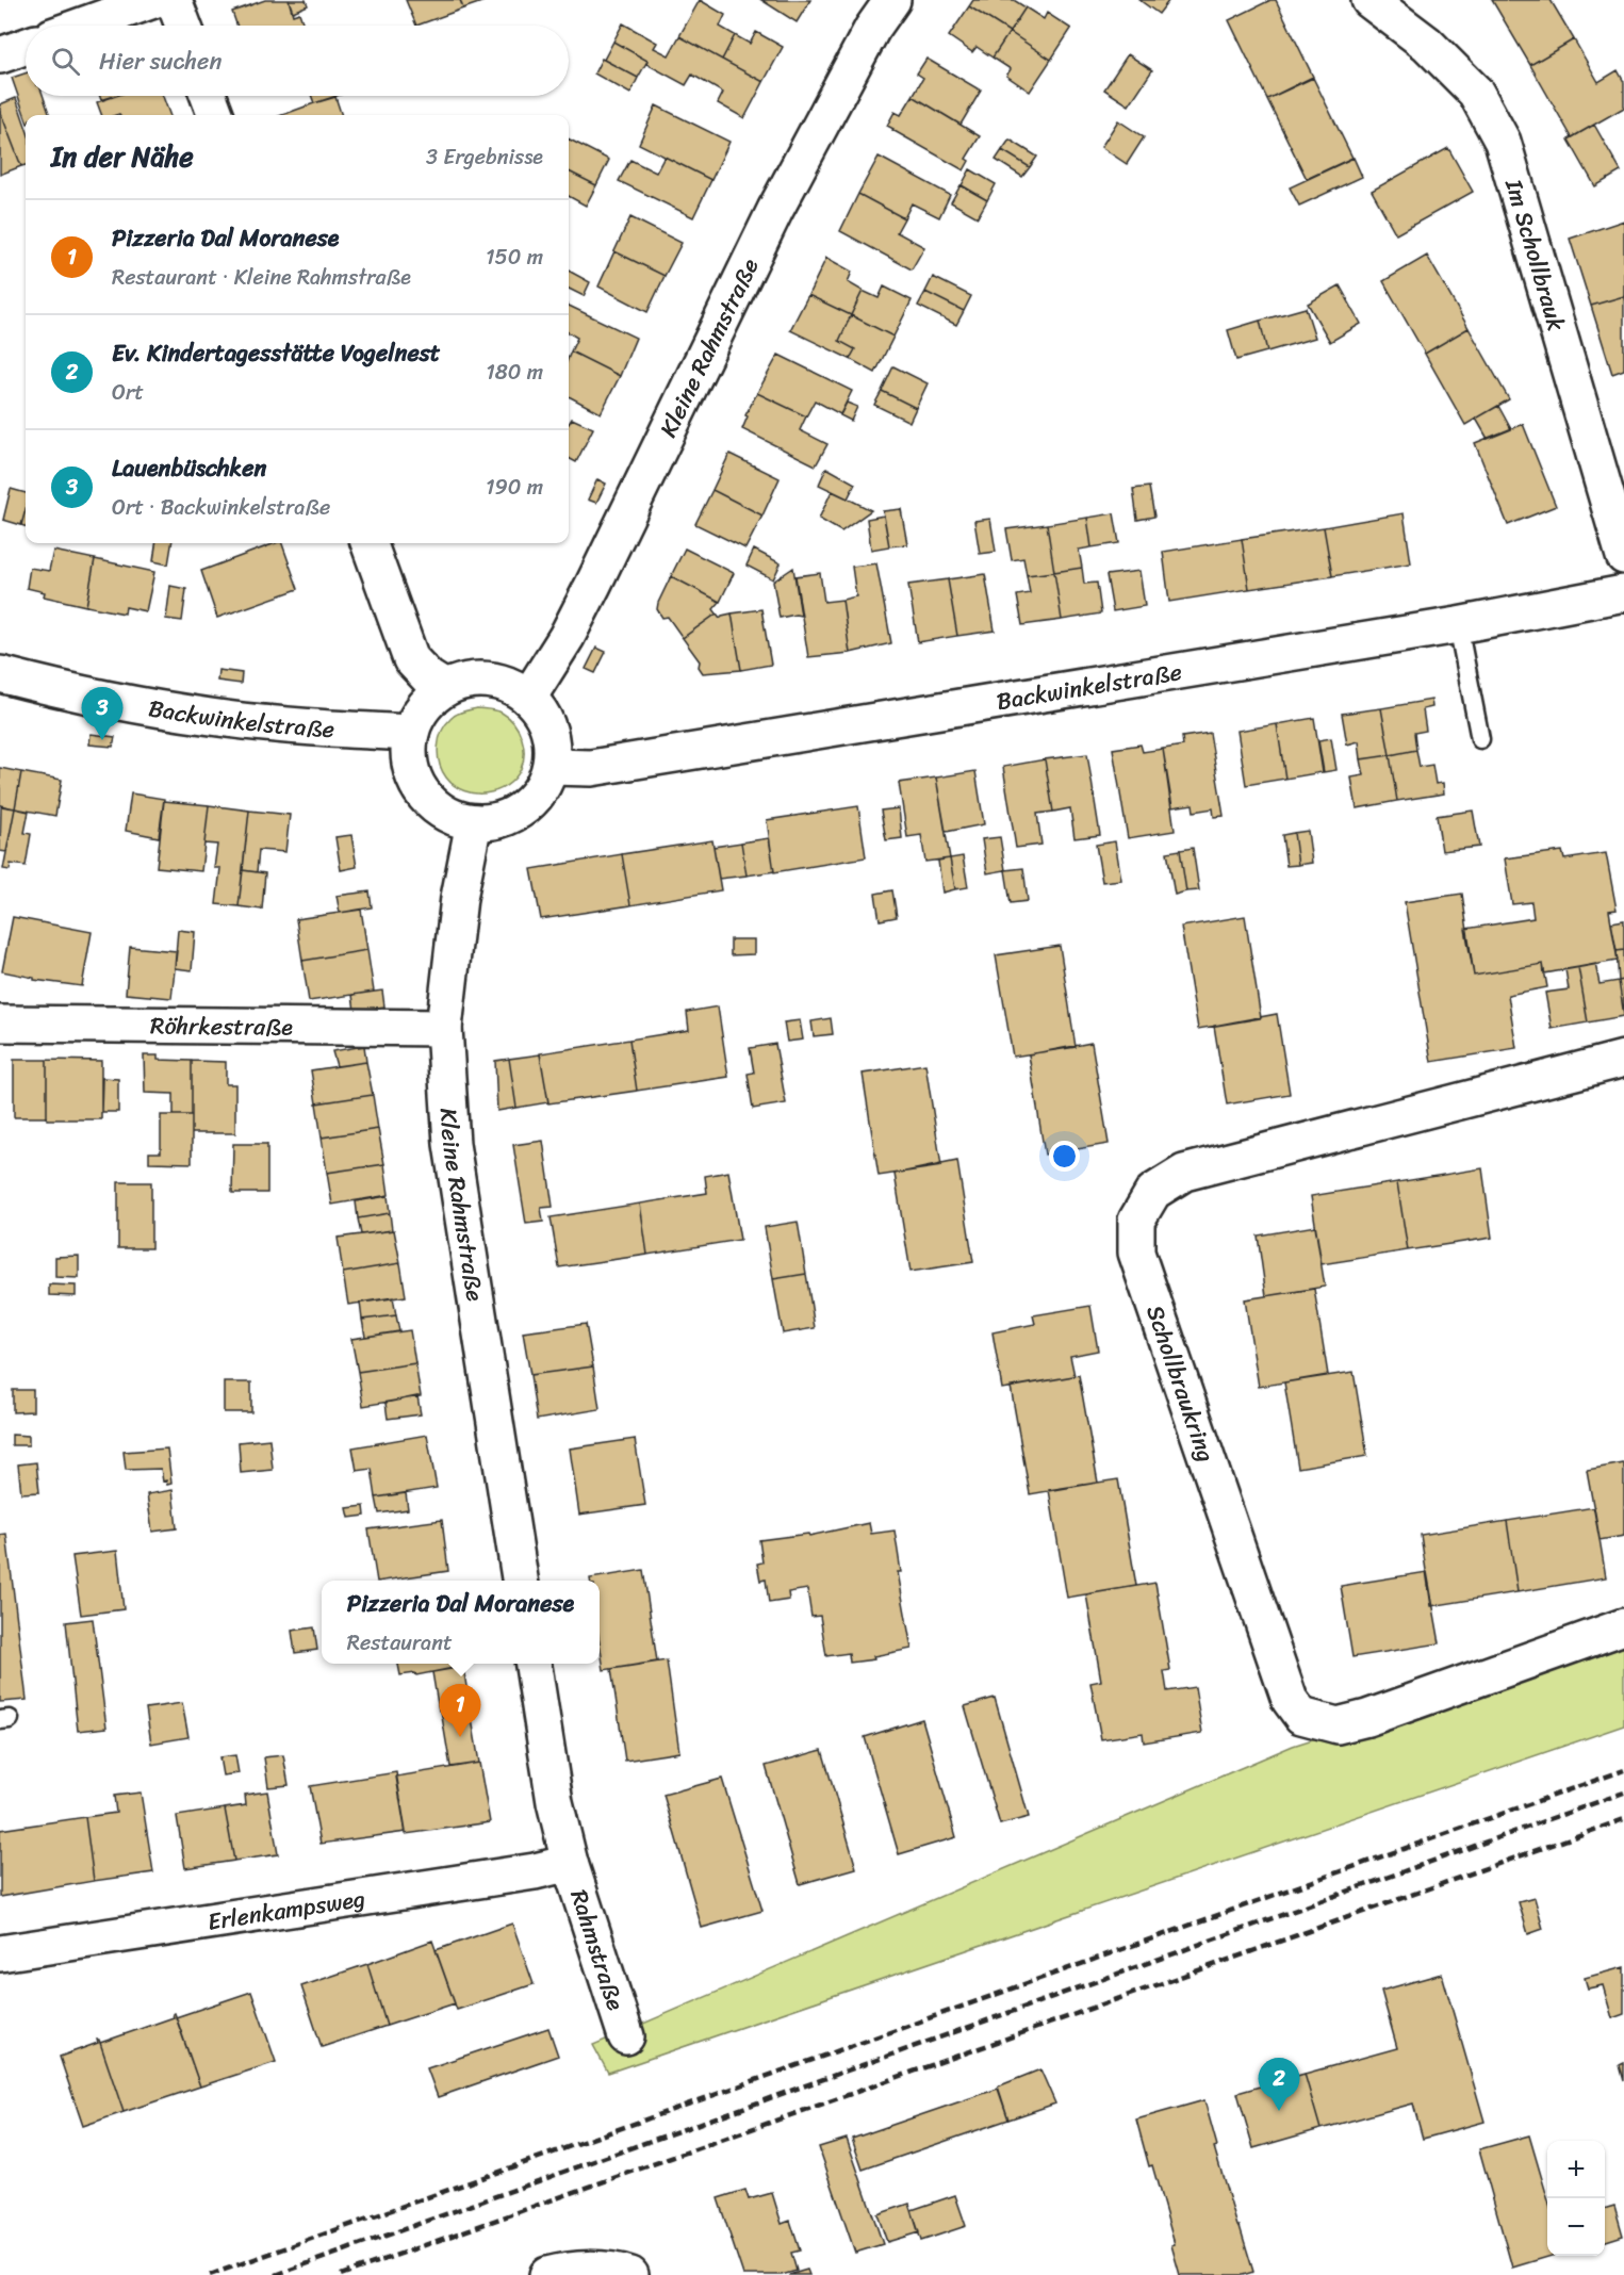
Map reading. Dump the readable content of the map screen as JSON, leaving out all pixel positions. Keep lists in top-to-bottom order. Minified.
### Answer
{"streets":{"street":["Im Schollbrauk","Kleine Rahmstraße","Backwinkelstraße","Röhrkestraße","Schollbraukring","Erlenkampsweg","Rahmstraße"]},"crossings":[["Kleine Rahmstraße","Backwinkelstraße"],["Kleine Rahmstraße","Röhrkestraße"],["Erlenkampsweg","Rahmstraße"]],"page":{"search":"Hier suchen","heading":["In der Nähe","3 Ergebnisse"],"list":[{"mark":"1","name":"Pizzeria Dal Moranese","note":"Restaurant · Kleine Rahmstraße","value":"150 m"},{"mark":"2","name":"Ev. Kindertagesstätte Vogelnest","note":"Ort","value":"180 m"},{"mark":"3","name":"Lauenbüschken","note":"Ort · Backwinkelstraße","value":"190 m"}],"pins":["3","1","2"],"popup":["Pizzeria Dal Moranese","Restaurant"],"map_buttons":["+","−"]}}
